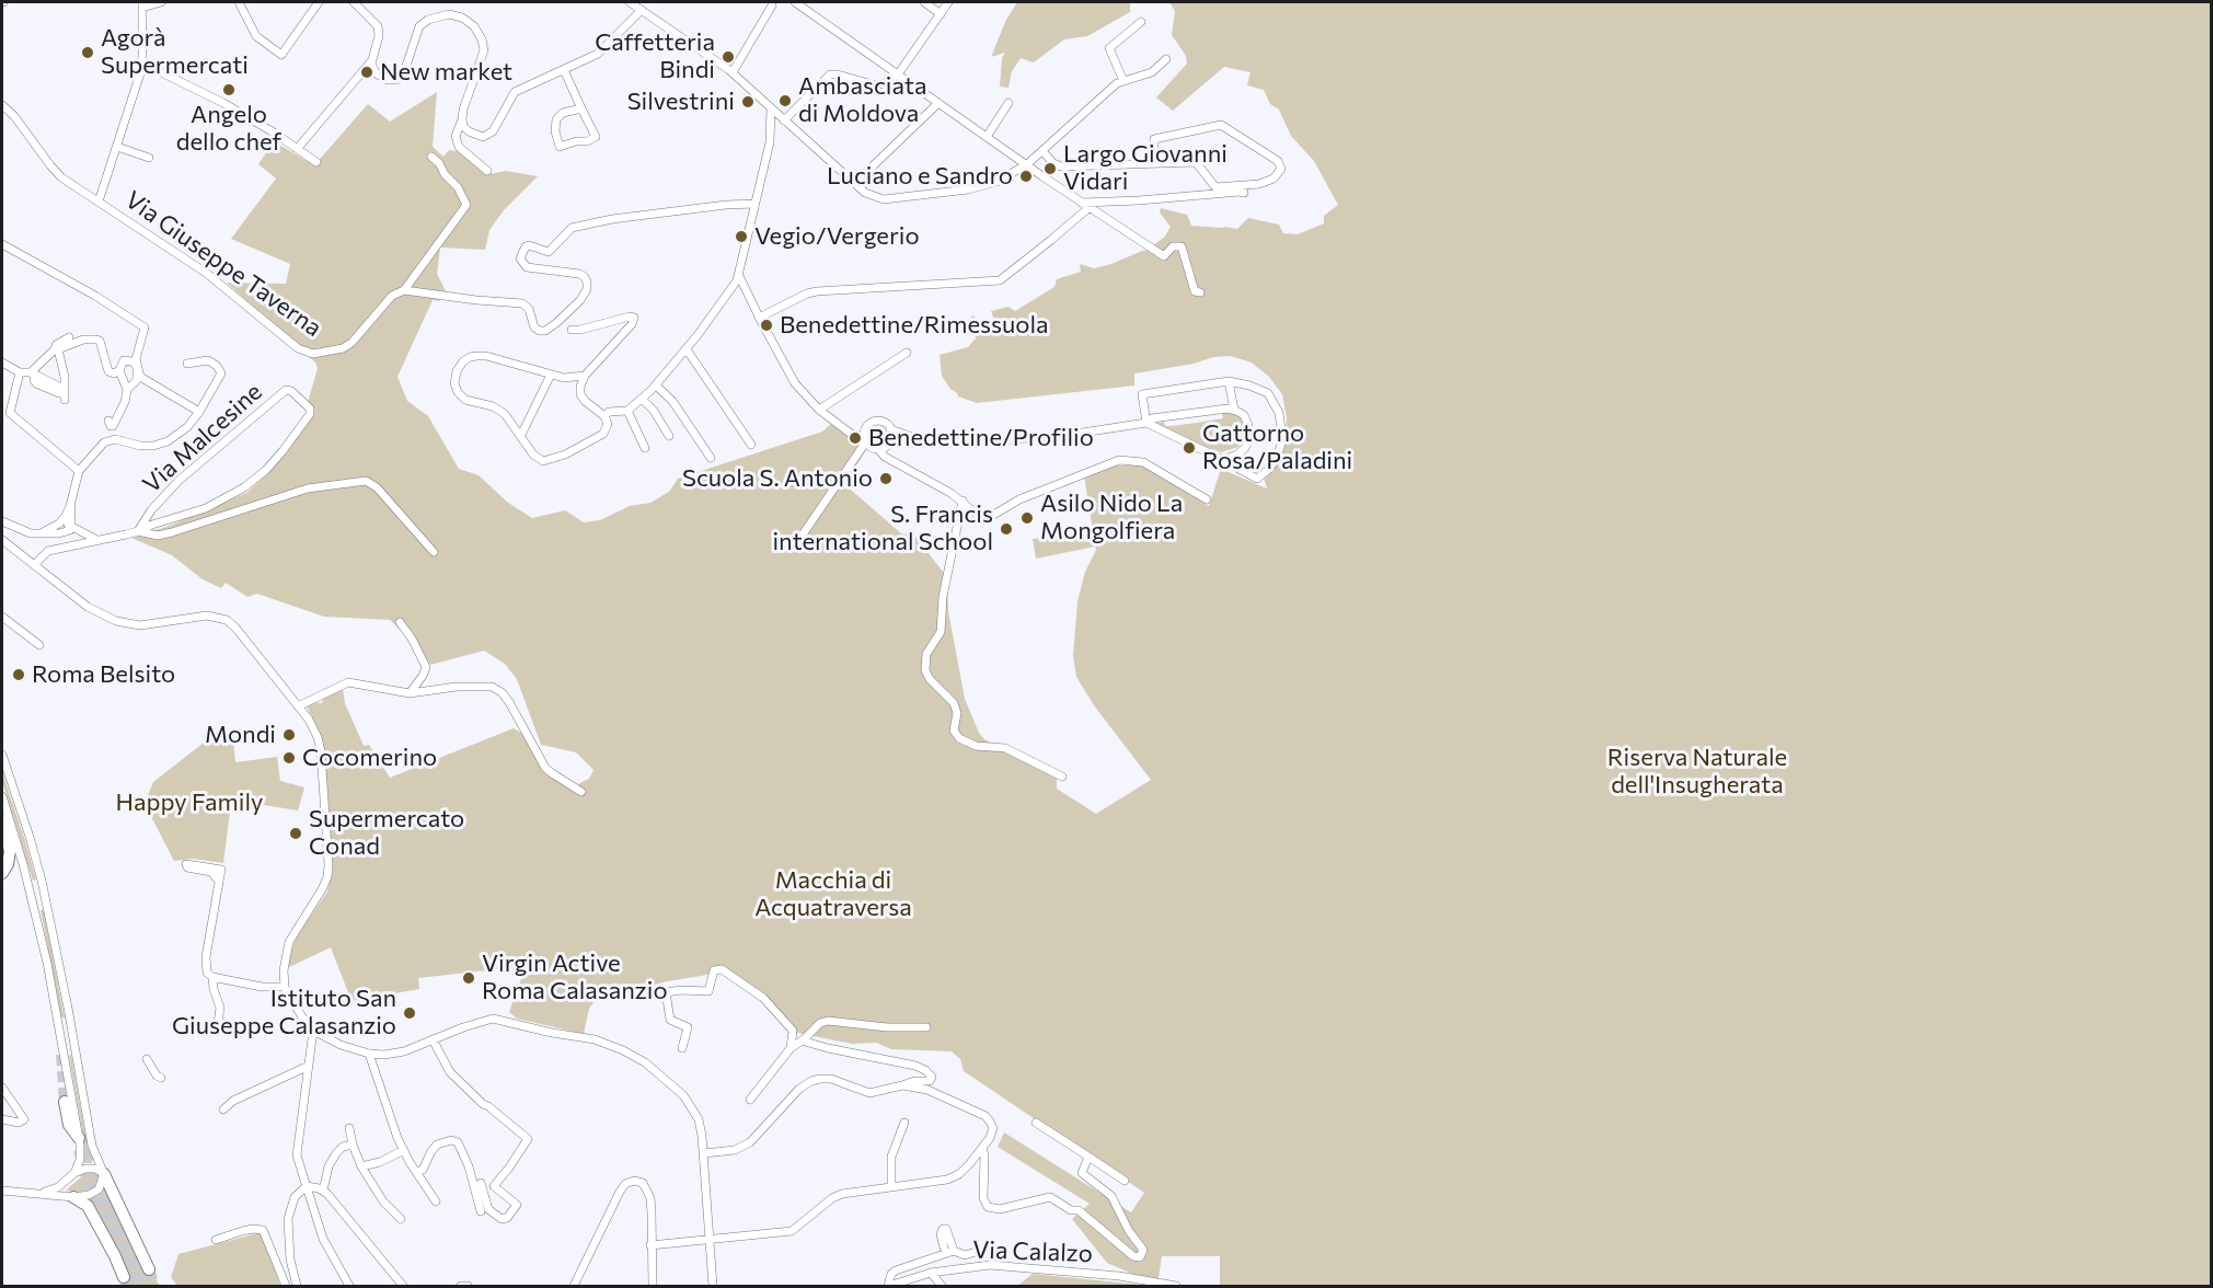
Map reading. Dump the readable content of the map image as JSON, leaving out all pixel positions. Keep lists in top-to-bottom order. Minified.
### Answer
{"streets":{"street":["Via Giuseppe Taverna","Via Malcesine","Via Calalzo"]},"parks":["Riserva Naturale dell'Insugherata","Happy Family","Macchia di Acquatraversa"],"places":["Agorà Supermercati","Caffetteria Bindi","New market","Angelo dello chef","Ambasciata di Moldova","Silvestrini","Largo Giovanni Vidari","Luciano e Sandro","Vegio/Vergerio","Benedettine/Rimessuola","Benedettine/Profilio","Gattorno Rosa/Paladini","Scuola S. Antonio","Asilo Nido La Mongolfiera","S. Francis international School","Roma Belsito","Mondi","Cocomerino","Supermercato Conad","Virgin Active Roma Calasanzio","Istituto San Giuseppe Calasanzio"]}
